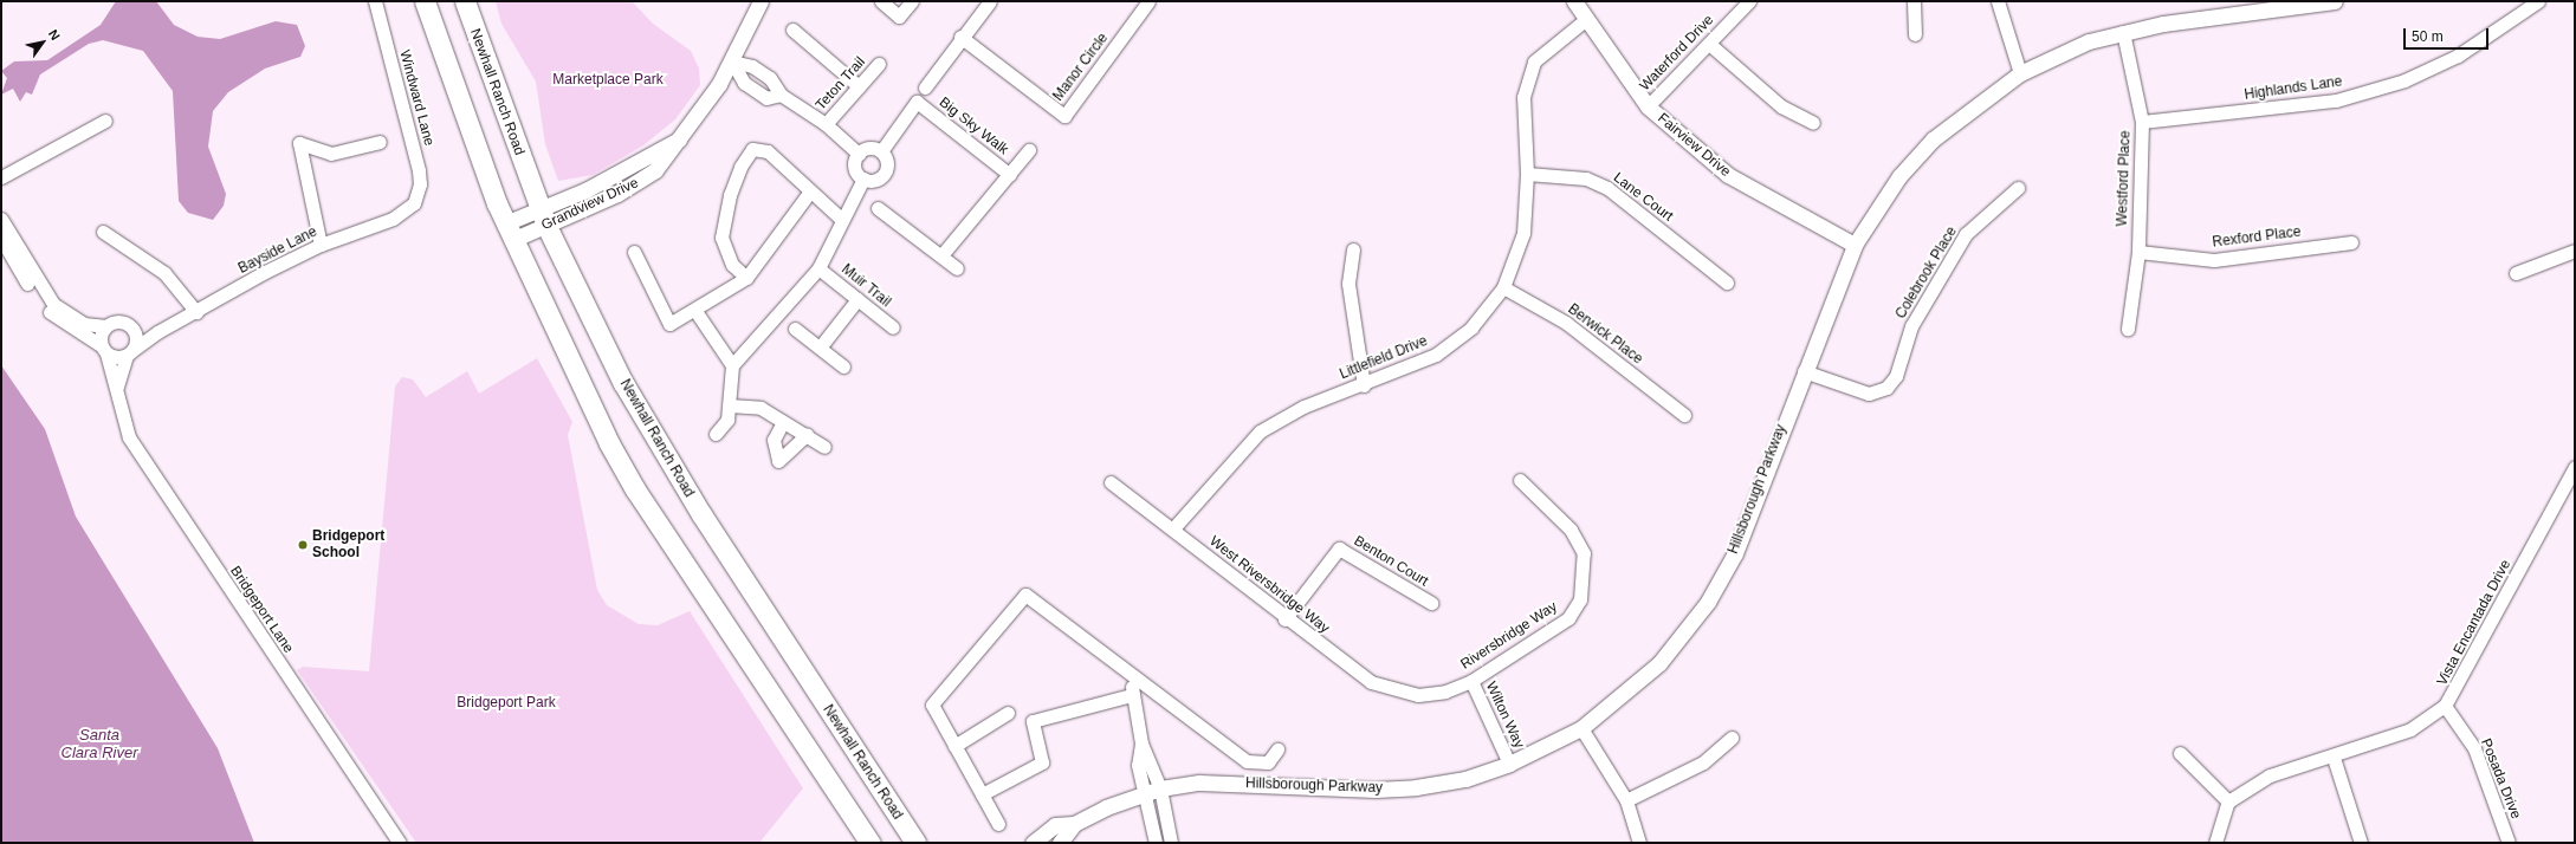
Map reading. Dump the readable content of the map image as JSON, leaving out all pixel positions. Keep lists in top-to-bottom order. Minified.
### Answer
{"streets":{"main road":["Newhall Ranch Road"],"street":["Waterford Drive","Manor Circle","Teton Trail","Highlands Lane","Windward Lane","Big Sky Walk","Fairview Drive","Westford Place","Lane Court","Grandview Drive","Rexford Place","Bayside Lane","Colebrook Place","Muir Trail","Berwick Place","Littlefield Drive","Hillsborough Parkway","Benton Court","West Riversbridge Way","Bridgeport Lane","Vista Encantada Drive","Riversbridge Way","Wilton Way","Posada Drive"]},"crossings":[["Waterford Drive","Fairview Drive"],["Highlands Lane","Westford Place"],["Newhall Ranch Road","Grandview Drive"],["Windward Lane","Bayside Lane"],["Fairview Drive","Littlefield Drive"],["Fairview Drive","Hillsborough Parkway"],["Westford Place","Rexford Place"],["Westford Place","Hillsborough Parkway"],["Lane Court","Littlefield Drive"],["Bayside Lane","Bridgeport Lane"],["Colebrook Place","Hillsborough Parkway"],["Berwick Place","Littlefield Drive"],["Littlefield Drive","West Riversbridge Way"],["Hillsborough Parkway","Wilton Way"],["Benton Court","West Riversbridge Way"],["West Riversbridge Way","Riversbridge Way"],["Vista Encantada Drive","Posada Drive"],["Riversbridge Way","Wilton Way"]],"water":["Santa Clara River"],"parks":["Marketplace Park","Bridgeport Park"],"places":["Bridgeport School"],"scale_bar":"50 m","north":"top right"}
